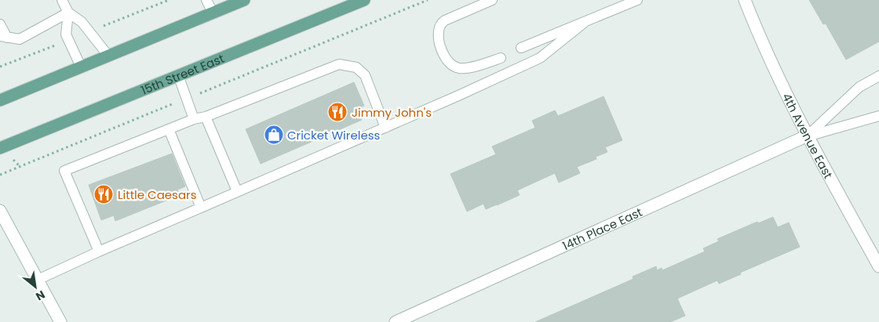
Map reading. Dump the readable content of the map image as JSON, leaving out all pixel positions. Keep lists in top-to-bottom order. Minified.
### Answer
{"streets":{"main road":["15th Street East"],"street":["4th Avenue East","14th Place East"]},"crossings":[["4th Avenue East","14th Place East"]],"places":{"restaurant":["Jimmy John's","Little Caesars"],"shop":["Cricket Wireless"]},"north":"bottom right"}
